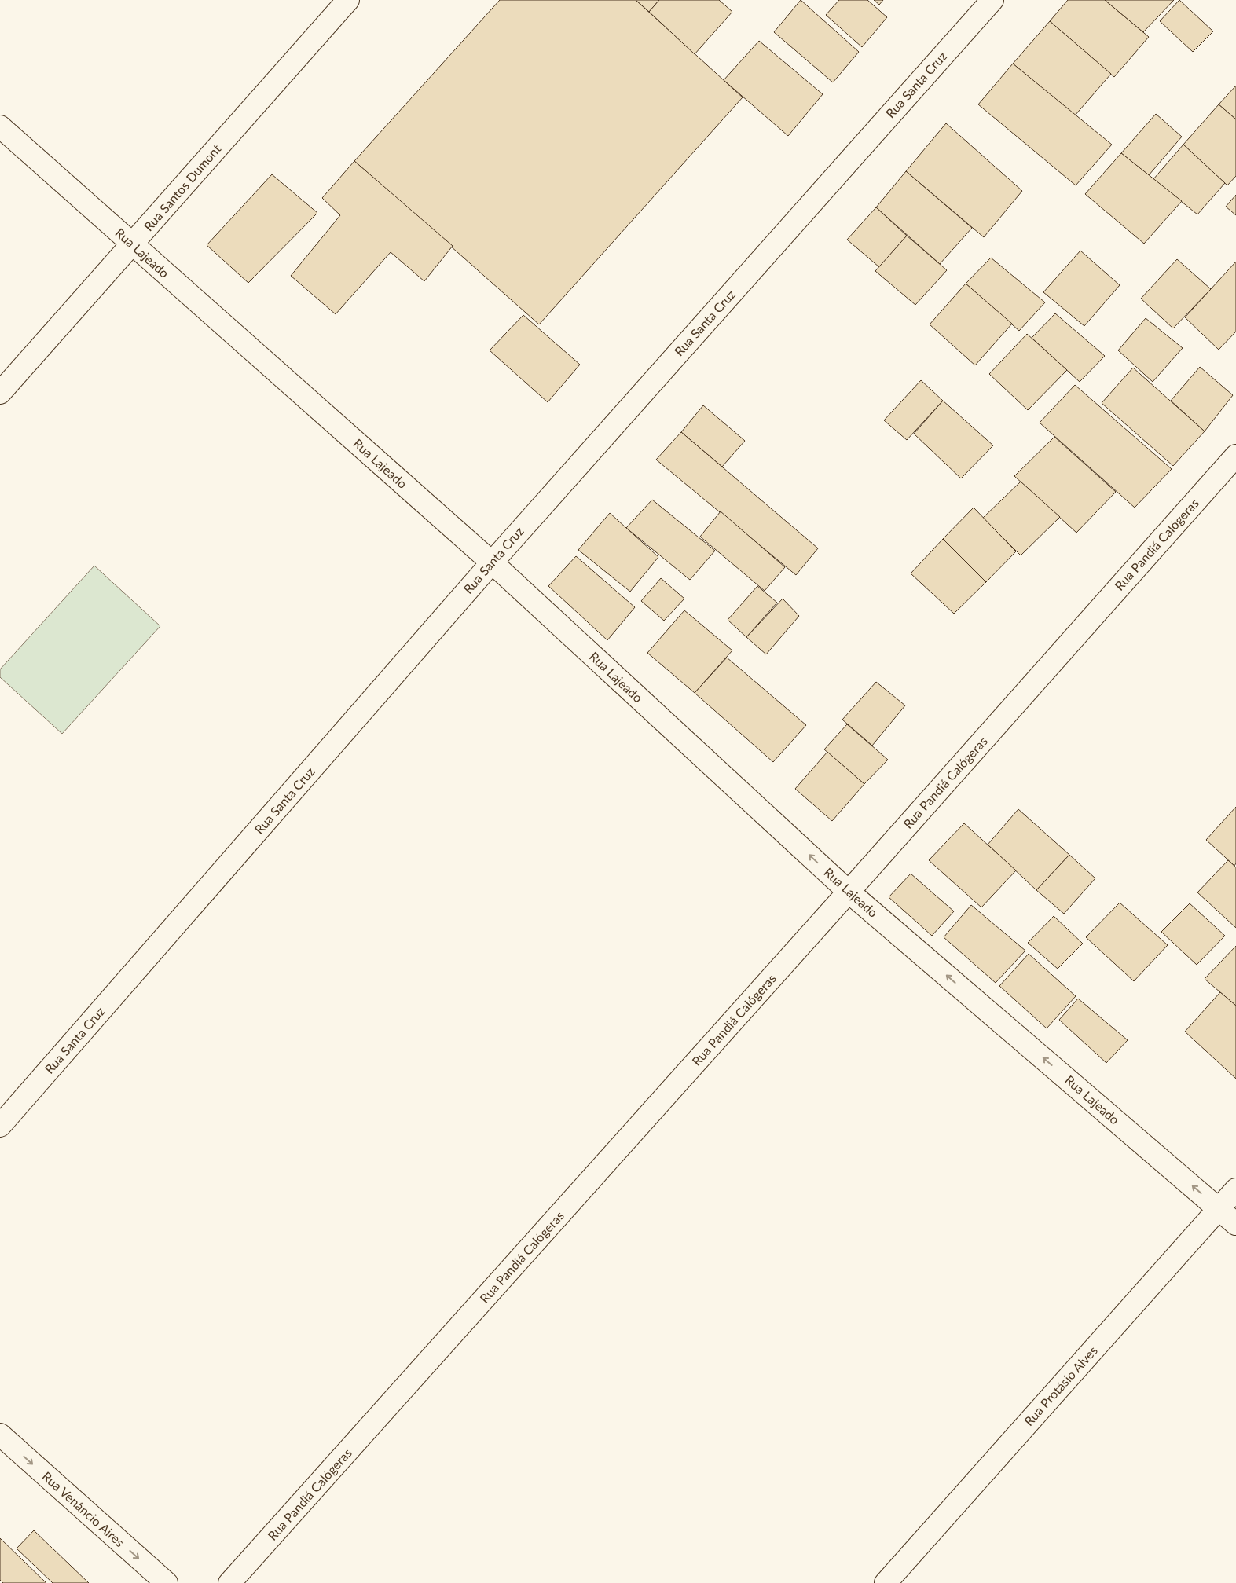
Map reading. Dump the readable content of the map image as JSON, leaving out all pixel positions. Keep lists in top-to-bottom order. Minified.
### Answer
{"streets":{"street":["Rua Santa Cruz","Rua Santos Dumont","Rua Lajeado","Rua Pandiá Calógeras","Rua Protásio Alves","Rua Venâncio Aires"]},"crossings":[["Rua Santa Cruz","Rua Lajeado"],["Rua Santos Dumont","Rua Lajeado"],["Rua Lajeado","Rua Pandiá Calógeras"],["Rua Lajeado","Rua Protásio Alves"]],"one_way":["Rua Lajeado","Rua Venâncio Aires"]}
